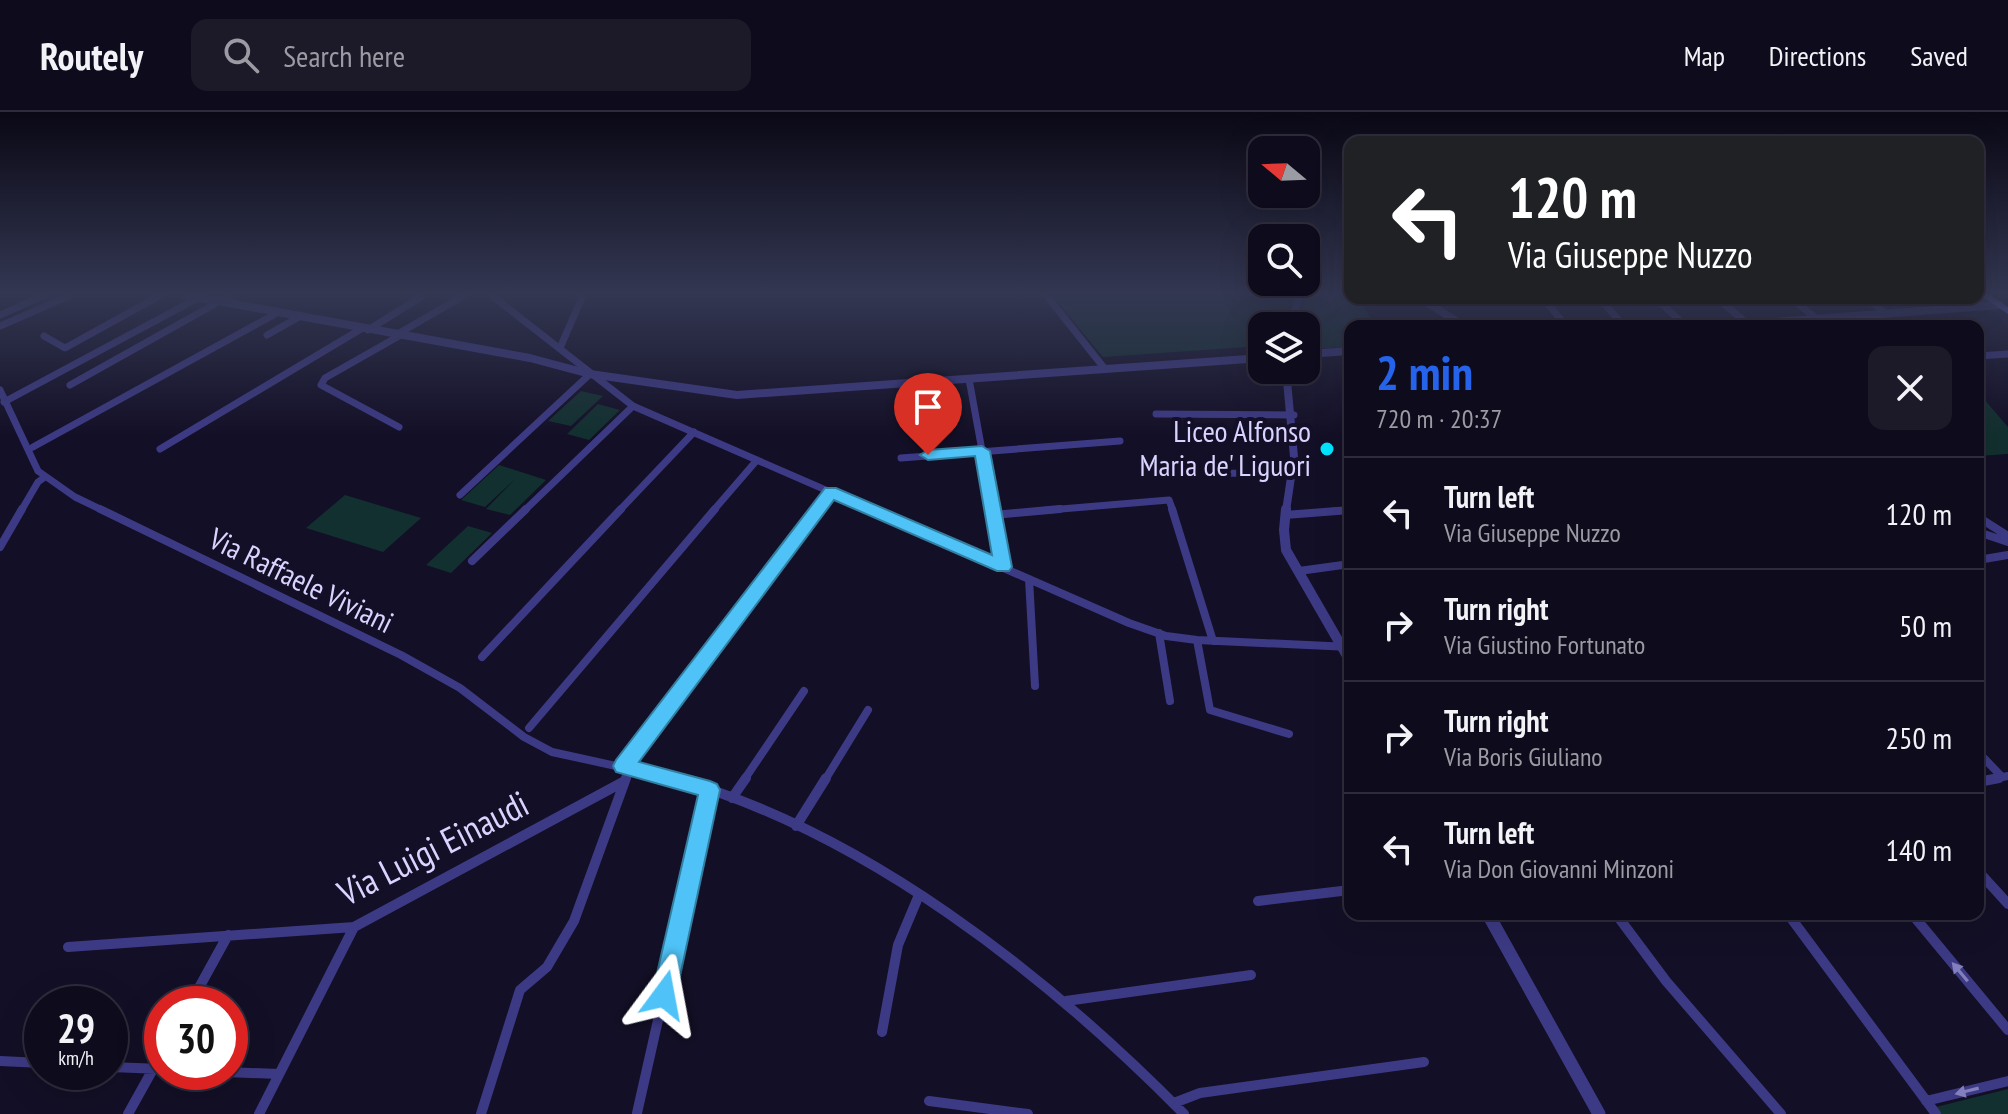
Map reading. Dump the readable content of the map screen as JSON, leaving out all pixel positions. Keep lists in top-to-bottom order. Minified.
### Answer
{"streets":{"street":["Via Raffaele Viviani","Via Luigi Einaudi"]},"places":["Liceo Alfonso Maria de' Liguori"],"north":"left","page":{"header":"Routely","search":"Search here","nav":["Map","Directions","Saved"],"turn":["120 m","Via Giuseppe Nuzzo"],"heading":["2 min","720 m · 20:37"],"list":[{"name":"Turn left","note":"Via Giuseppe Nuzzo","value":"120 m"},{"name":"Turn right","note":"Via Giustino Fortunato","value":"50 m"},{"name":"Turn right","note":"Via Boris Giuliano","value":"250 m"},{"name":"Turn left","note":"Via Don Giovanni Minzoni","value":"140 m"}],"speed":"29 km/h","limit":"30"}}
